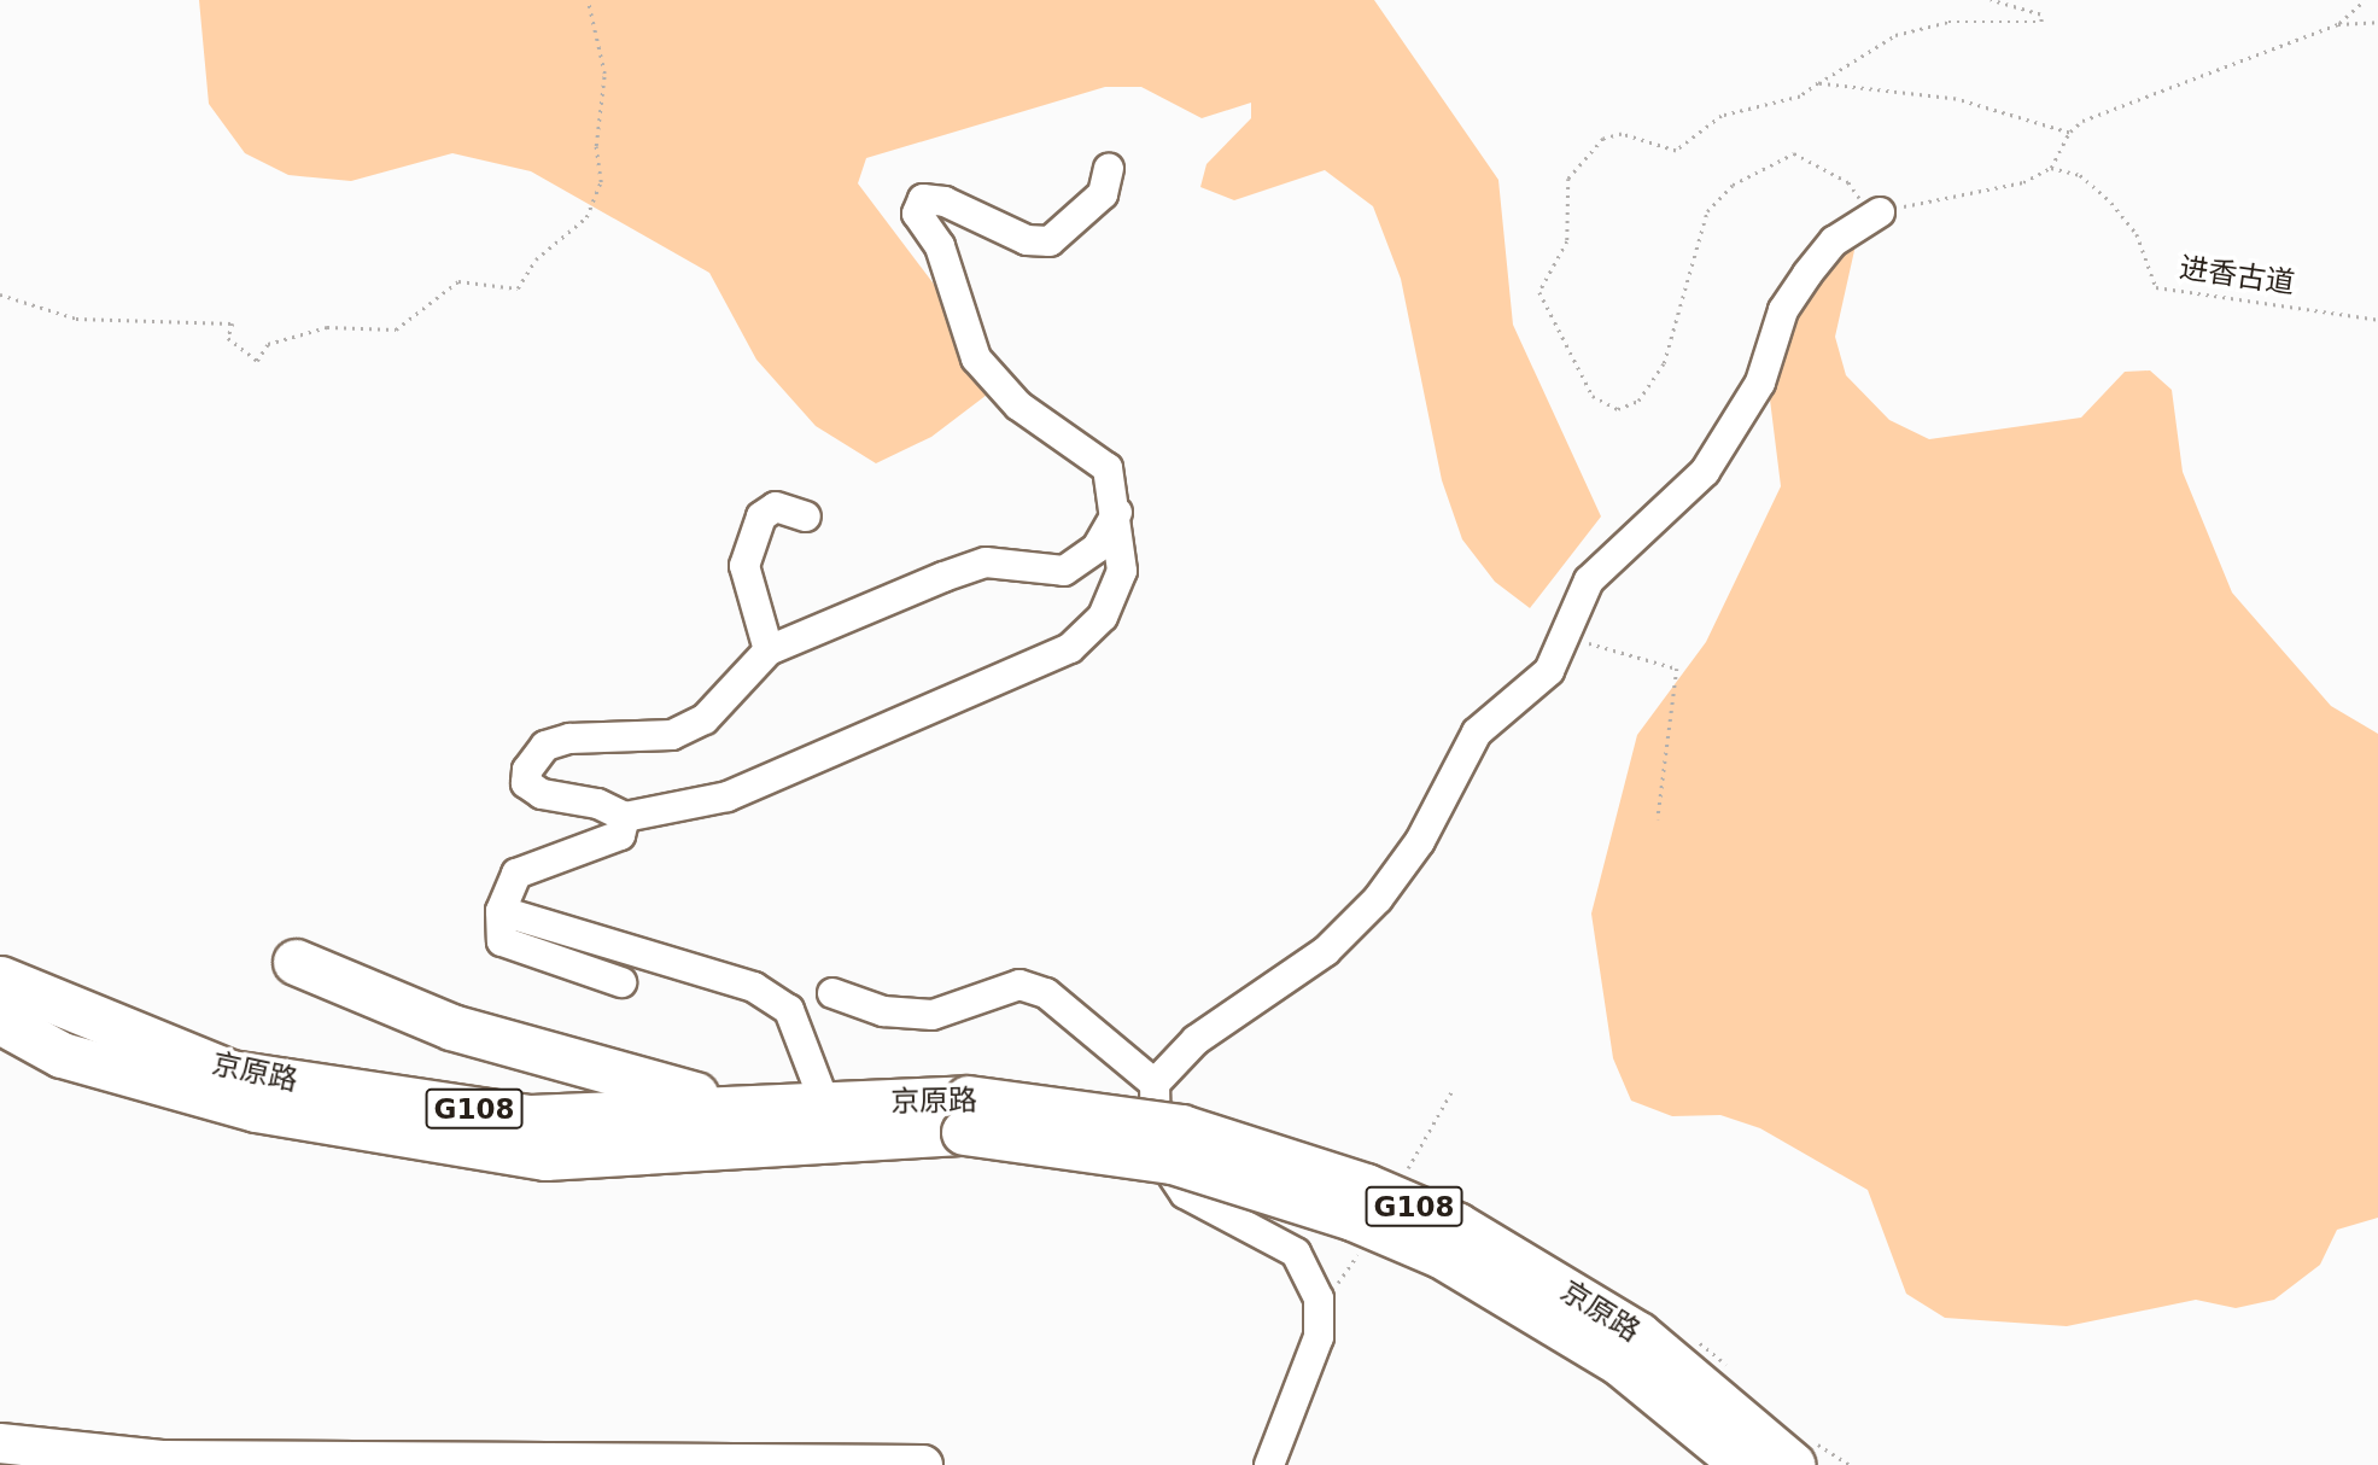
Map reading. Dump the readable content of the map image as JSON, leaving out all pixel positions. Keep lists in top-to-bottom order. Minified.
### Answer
{"streets":{"highway":["京原路","G108"],"path":["进香古道"]}}
